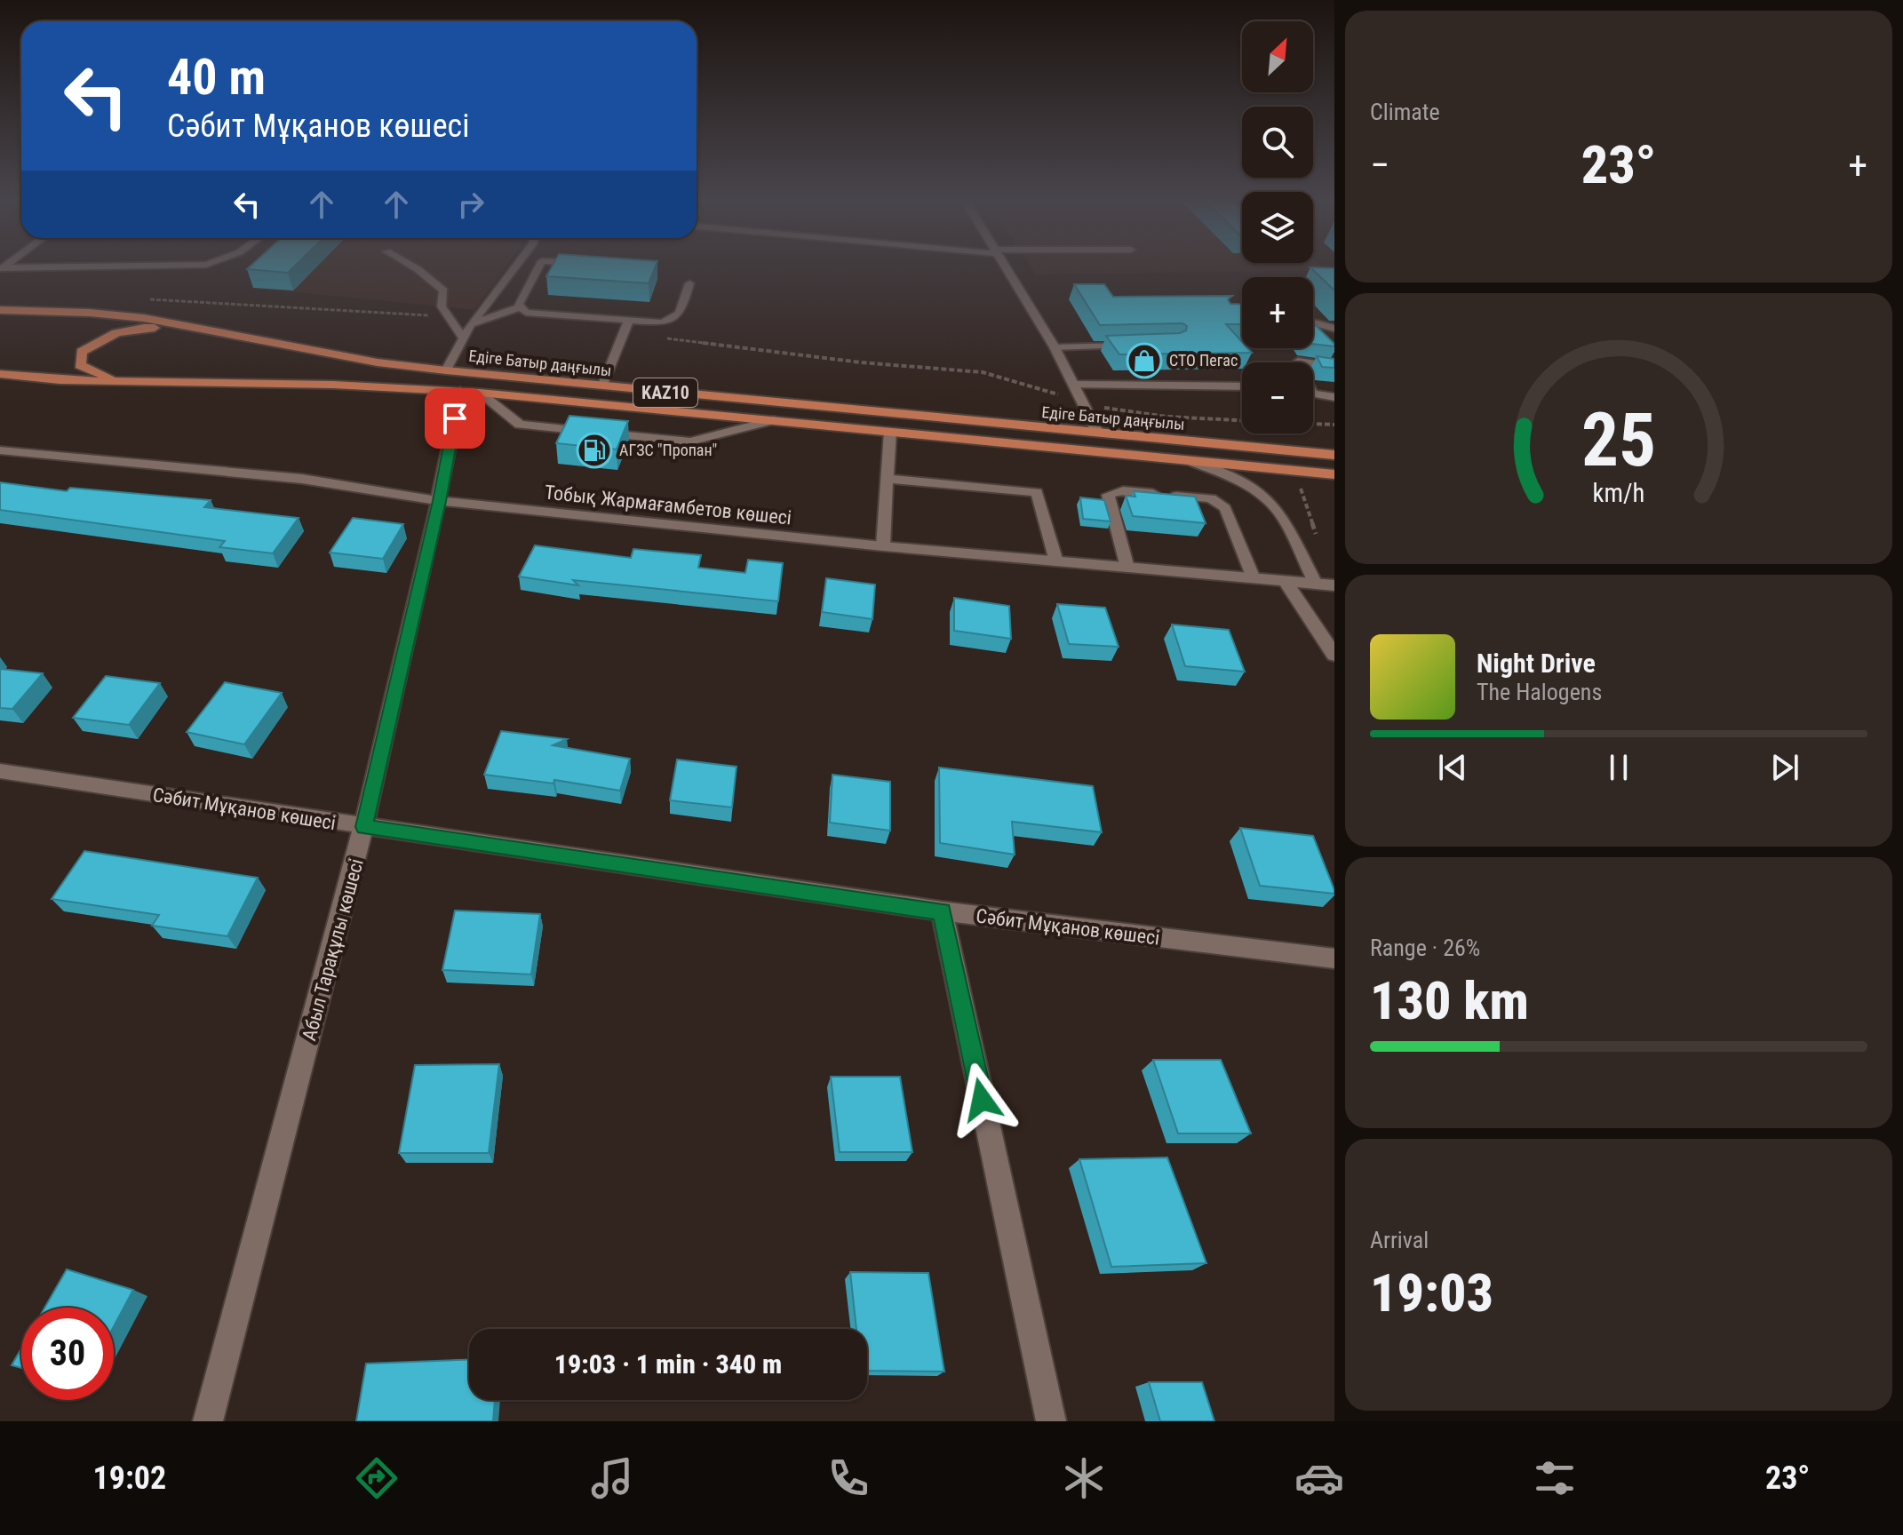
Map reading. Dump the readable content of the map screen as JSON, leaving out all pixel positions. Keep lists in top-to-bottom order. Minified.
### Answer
{"streets":{"main road":["Едіге Батыр даңғылы","KAZ10"],"street":["Тобық Жармағамбетов көшесі","Сәбит Мұқанов көшесі","Абыл Тарақұлы көшесі"]},"crossings":[["Едіге Батыр даңғылы","Абыл Тарақұлы көшесі"],["Тобық Жармағамбетов көшесі","Абыл Тарақұлы көшесі"],["Сәбит Мұқанов көшесі","Абыл Тарақұлы көшесі"]],"places":{"shop":["СТО Пегас"],"fuel station":["АГЗС \"Пропан\""]},"north":"top right","page":{"tile":["Climate",["Range · 26%","130 km"],["Arrival","19:03"]],"map_buttons":["+","−"],"turn":["40 m","Сәбит Мұқанов көшесі"],"heat":["−","23°","+"],"song":["Night Drive","The Halogens"],"limit":"30","trip":"19:03 · 1 min · 340 m","tabs":["19:02","23°"],"gauge":["25","km/h"]}}
